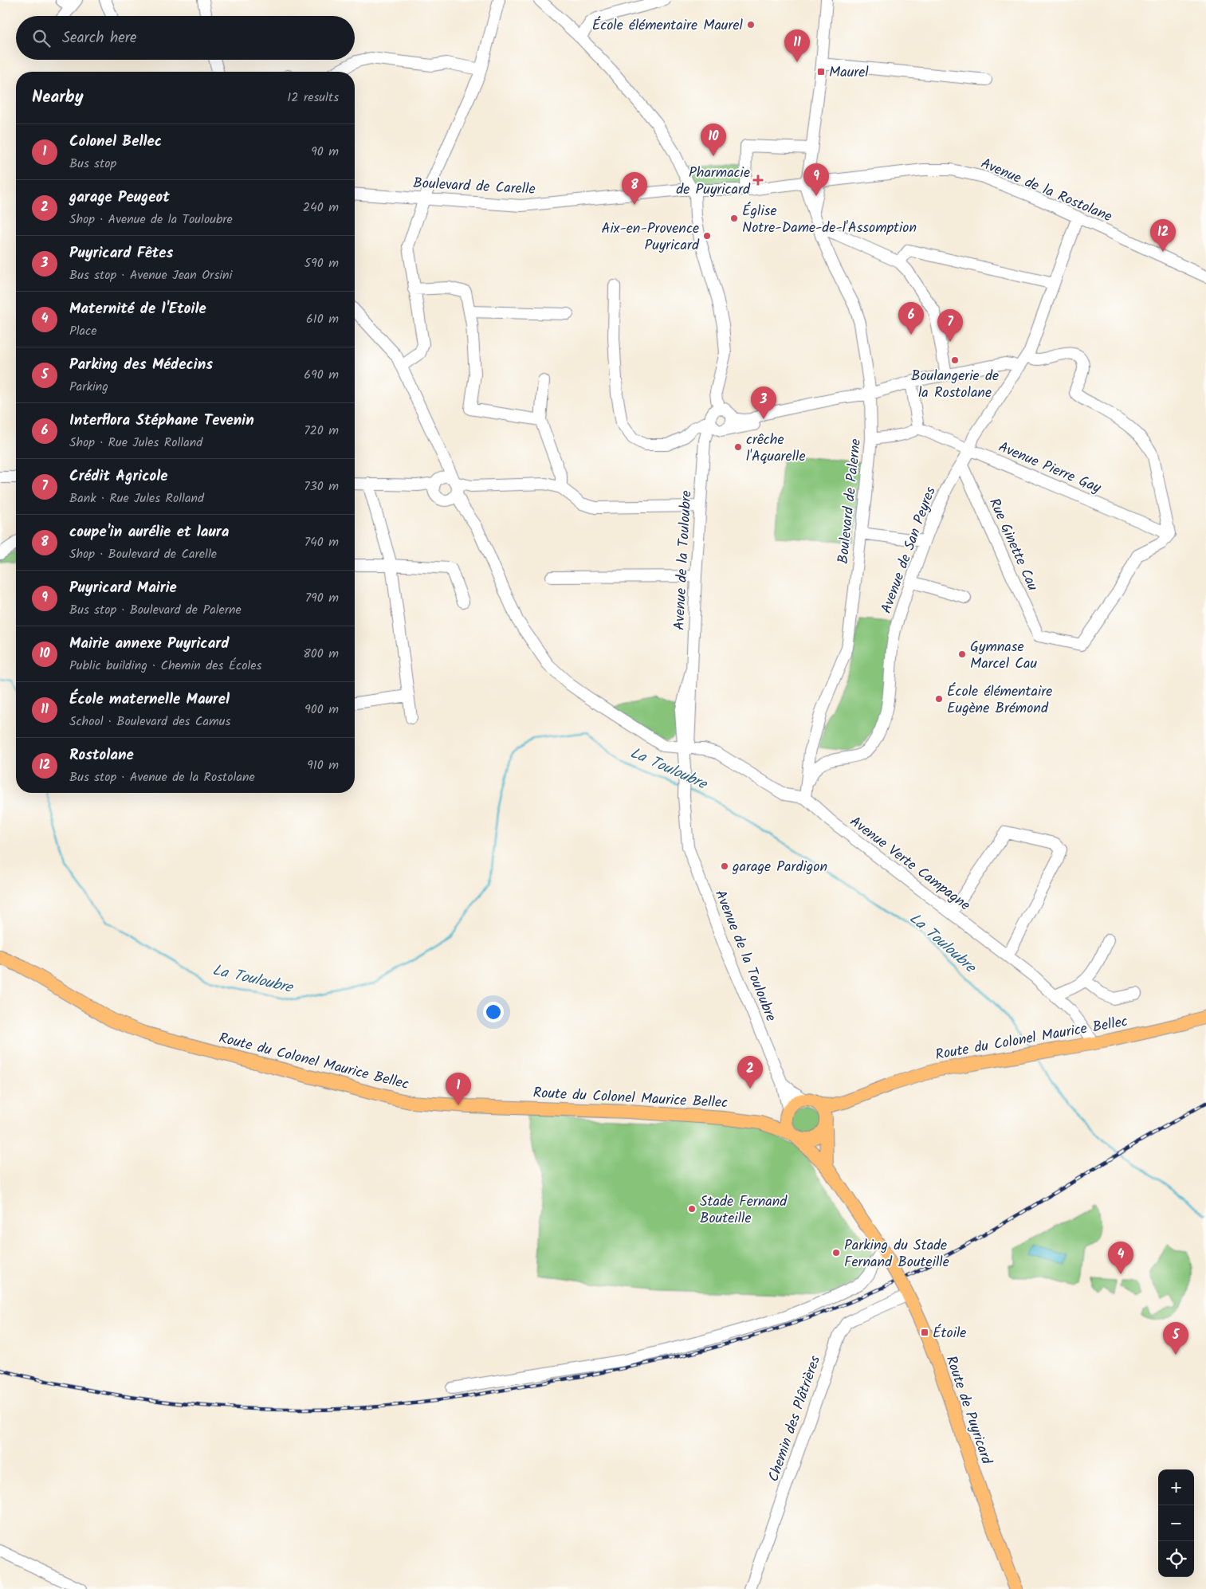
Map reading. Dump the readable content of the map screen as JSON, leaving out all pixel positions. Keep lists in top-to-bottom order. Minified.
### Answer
{"streets":{"main road":["Route du Colonel Maurice Bellec","Route de Puyricard"],"street":["Boulevard de Carelle","Avenue de la Rostolane","Avenue Pierre Gay","Boulevard de Palerne","Rue Ginette Cau","Avenue de San Peyres","Avenue de la Touloubre","Avenue Verte Campagne","Chemin des Plâtrières"]},"crossings":[["Boulevard de Carelle","Avenue de la Rostolane"],["Avenue de la Rostolane","Boulevard de Palerne"],["Avenue de la Rostolane","Avenue de San Peyres"],["Avenue Pierre Gay","Rue Ginette Cau"],["Avenue Pierre Gay","Avenue de San Peyres"],["Boulevard de Palerne","Avenue de San Peyres"],["Boulevard de Palerne","Avenue Verte Campagne"],["Rue Ginette Cau","Avenue de San Peyres"],["Avenue de la Touloubre","Route du Colonel Maurice Bellec"],["Avenue de la Touloubre","Route de Puyricard"],["Avenue Verte Campagne","Route du Colonel Maurice Bellec"],["Route du Colonel Maurice Bellec","Route de Puyricard"],["Route de Puyricard","Chemin des Plâtrières"]],"water":["La Touloubre"],"places":{"other":["École élémentaire Maurel","Église Notre-Dame-de-l'Assomption","Aix-en-Provence Puyricard","Boulangerie de la Rostolane","crêche l'Aquarelle","Gymnase Marcel Cau","École élémentaire Eugène Brémond","garage Pardigon","Stade Fernand Bouteille","Parking du Stade Fernand Bouteille"],"transit":["Maurel","Étoile"],"health":["Pharmacie de Puyricard"]},"page":{"search":"Search here","pins":["11","10","9","8","12","6","7","3","2","1","4","5"],"heading":["Nearby","12 results"],"list":[{"mark":"1","name":"Colonel Bellec","note":"Bus stop","value":"90 m"},{"mark":"2","name":"garage Peugeot","note":"Shop · Avenue de la Touloubre","value":"240 m"},{"mark":"3","name":"Puyricard Fêtes","note":"Bus stop · Avenue Jean Orsini","value":"590 m"},{"mark":"4","name":"Maternité de l'Etoile","note":"Place","value":"610 m"},{"mark":"5","name":"Parking des Médecins","note":"Parking","value":"690 m"},{"mark":"6","name":"Interflora Stéphane Tevenin","note":"Shop · Rue Jules Rolland","value":"720 m"},{"mark":"7","name":"Crédit Agricole","note":"Bank · Rue Jules Rolland","value":"730 m"},{"mark":"8","name":"coupe'in aurélie et laura","note":"Shop · Boulevard de Carelle","value":"740 m"},{"mark":"9","name":"Puyricard Mairie","note":"Bus stop · Boulevard de Palerne","value":"790 m"},{"mark":"10","name":"Mairie annexe Puyricard","note":"Public building · Chemin des Écoles","value":"800 m"},{"mark":"11","name":"École maternelle Maurel","note":"School · Boulevard des Camus","value":"900 m"},{"mark":"12","name":"Rostolane","note":"Bus stop · Avenue de la Rostolane","value":"910 m"}],"map_buttons":["+","−"]}}
